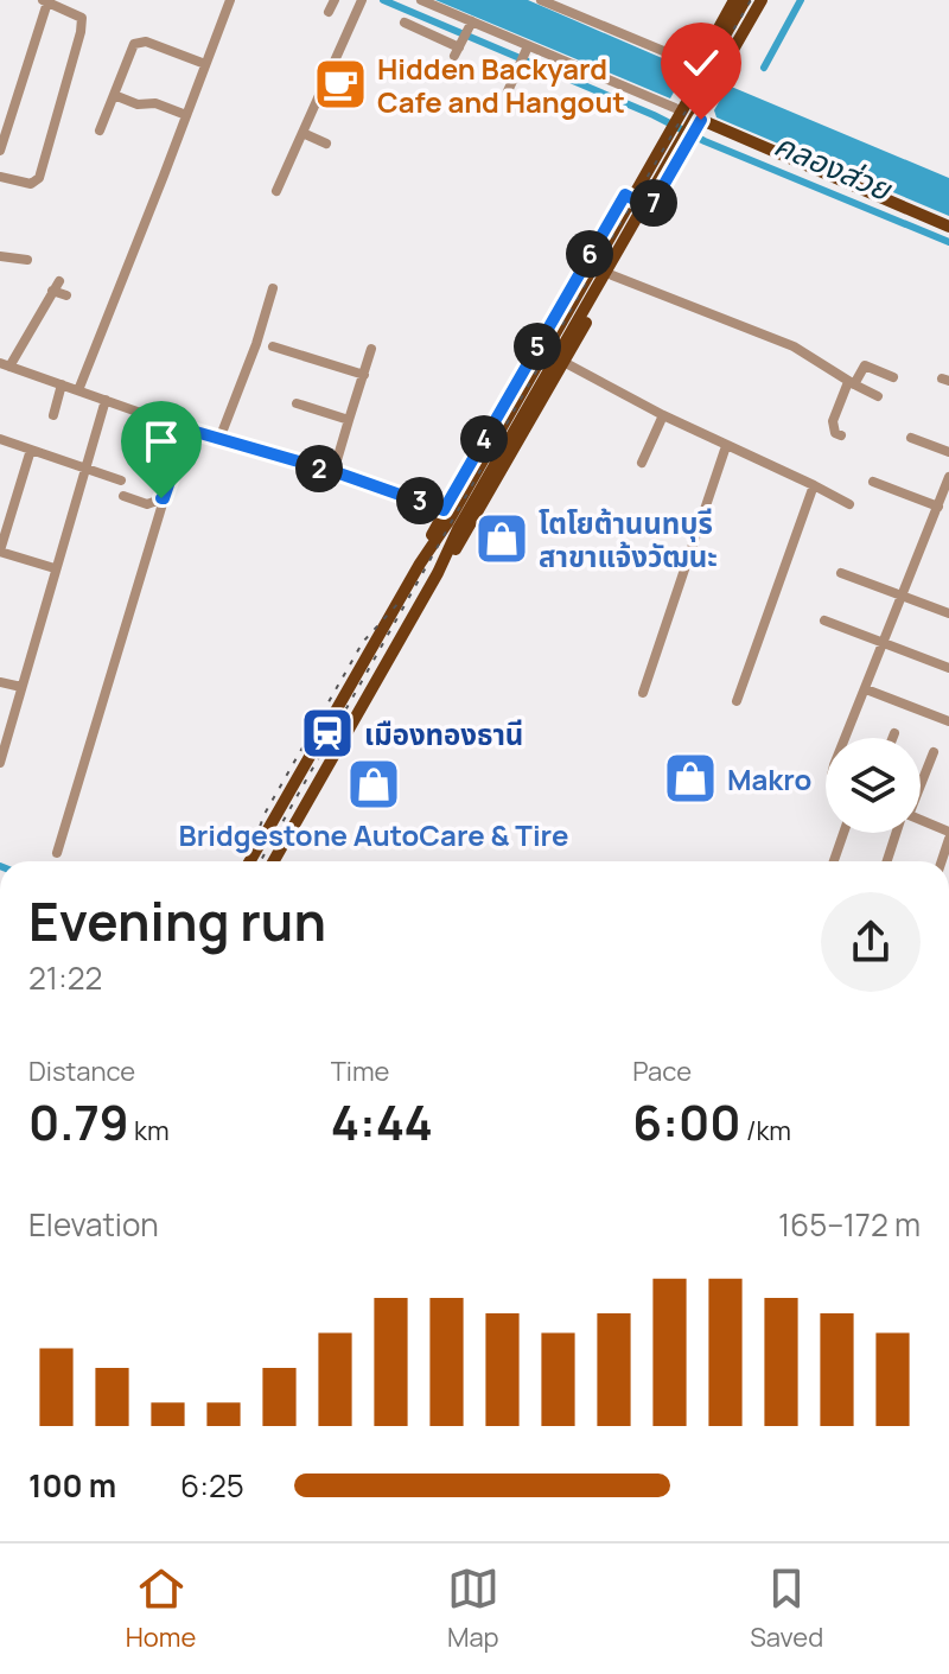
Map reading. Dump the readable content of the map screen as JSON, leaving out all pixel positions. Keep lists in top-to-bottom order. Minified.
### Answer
{"water":["คลองส่วย"],"places":{"cafe":["Hidden Backyard Cafe and Hangout"],"shop":["โตโยต้านนทบุรี สาขาแจ้งวัฒนะ","Makro","Bridgestone AutoCare & Tire"],"station":["เมืองทองธานี"]},"page":{"pins":["7","6","5","4","2","3"],"heading":["Evening run","21:22"],"stats":[["Distance","0.79 km"],["Time","4:44"],["Pace","6:00 /km"]],"chart":["Elevation","165–172 m"],"list":[{"name":"100 m","note":"6:25"}],"tabs":["Home","Map","Saved"]}}
